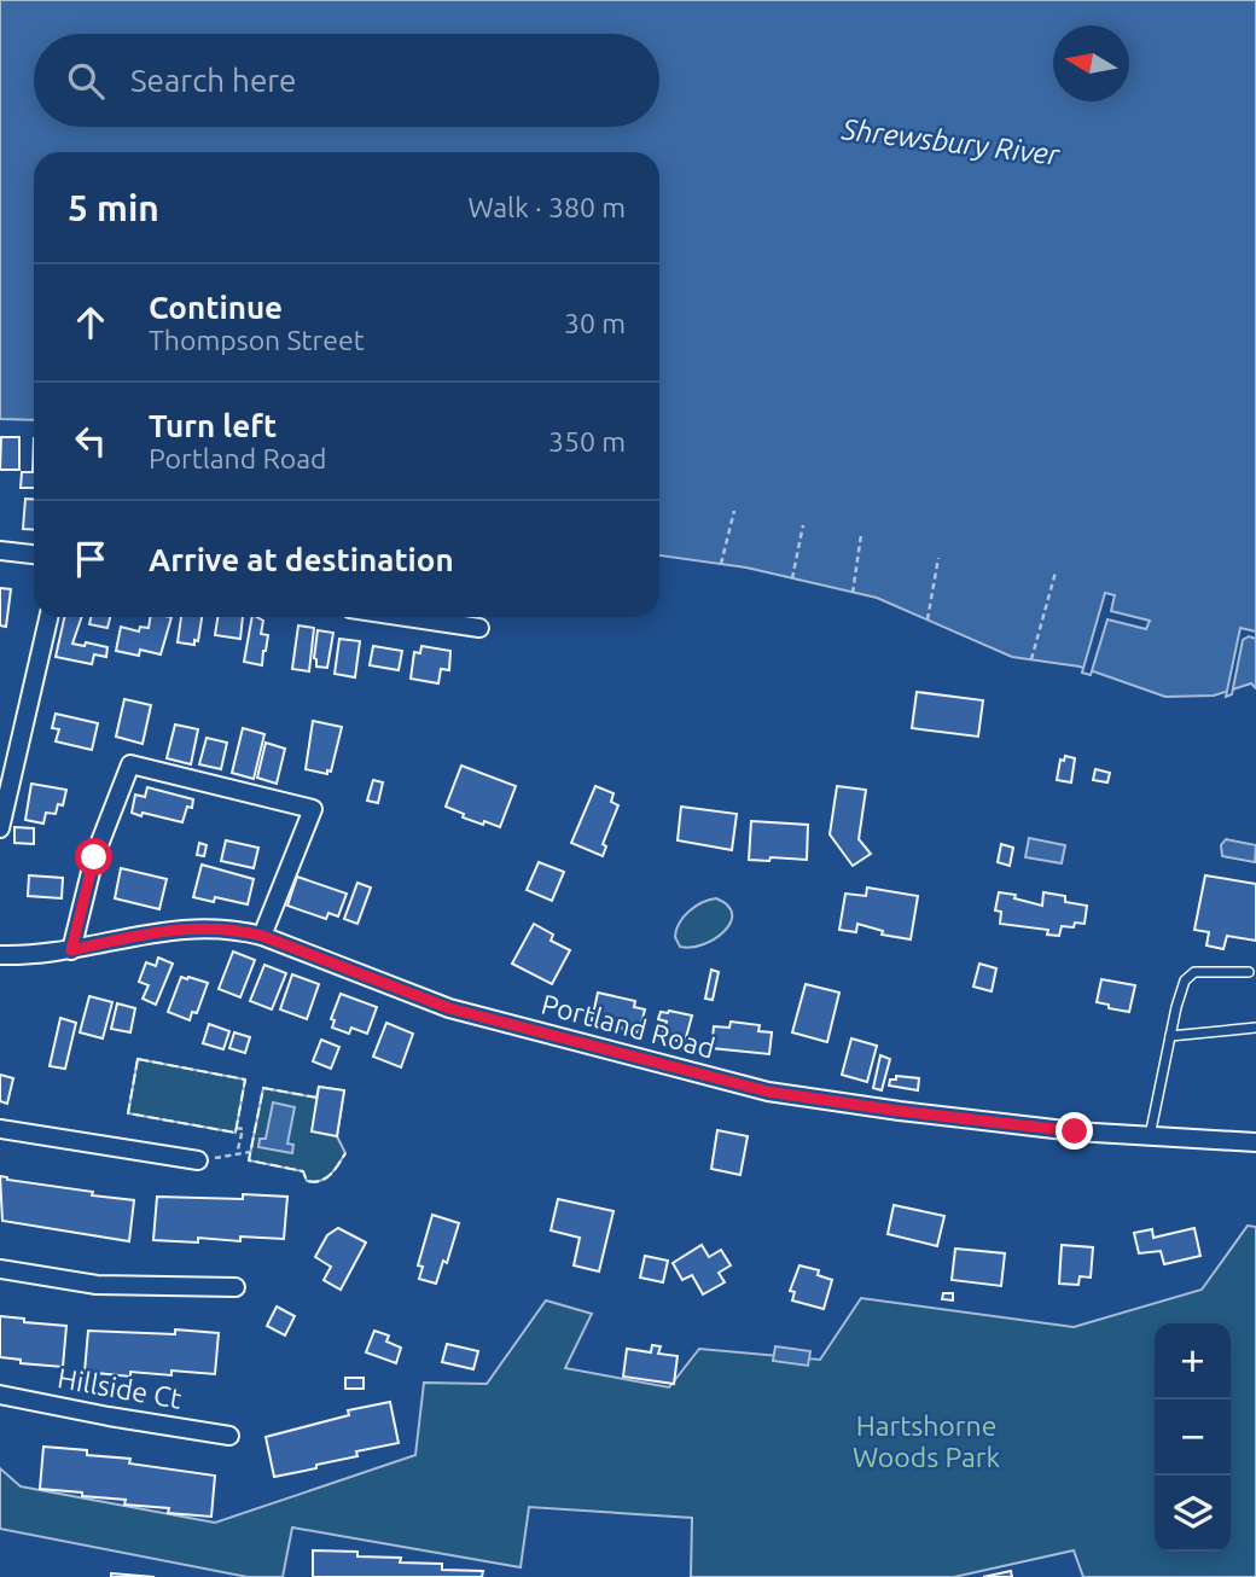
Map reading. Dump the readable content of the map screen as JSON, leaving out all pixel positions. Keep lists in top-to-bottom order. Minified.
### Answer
{"streets":{"street":["Portland Road","Hillside Ct"]},"water":["Shrewsbury River"],"parks":["Hartshorne Woods Park"],"north":"left","page":{"search":"Search here","heading":["5 min","Walk · 380 m"],"list":[["Continue","Thompson Street","30 m"],["Turn left","Portland Road","350 m"],"Arrive at destination"],"map_buttons":["+","−"]}}
